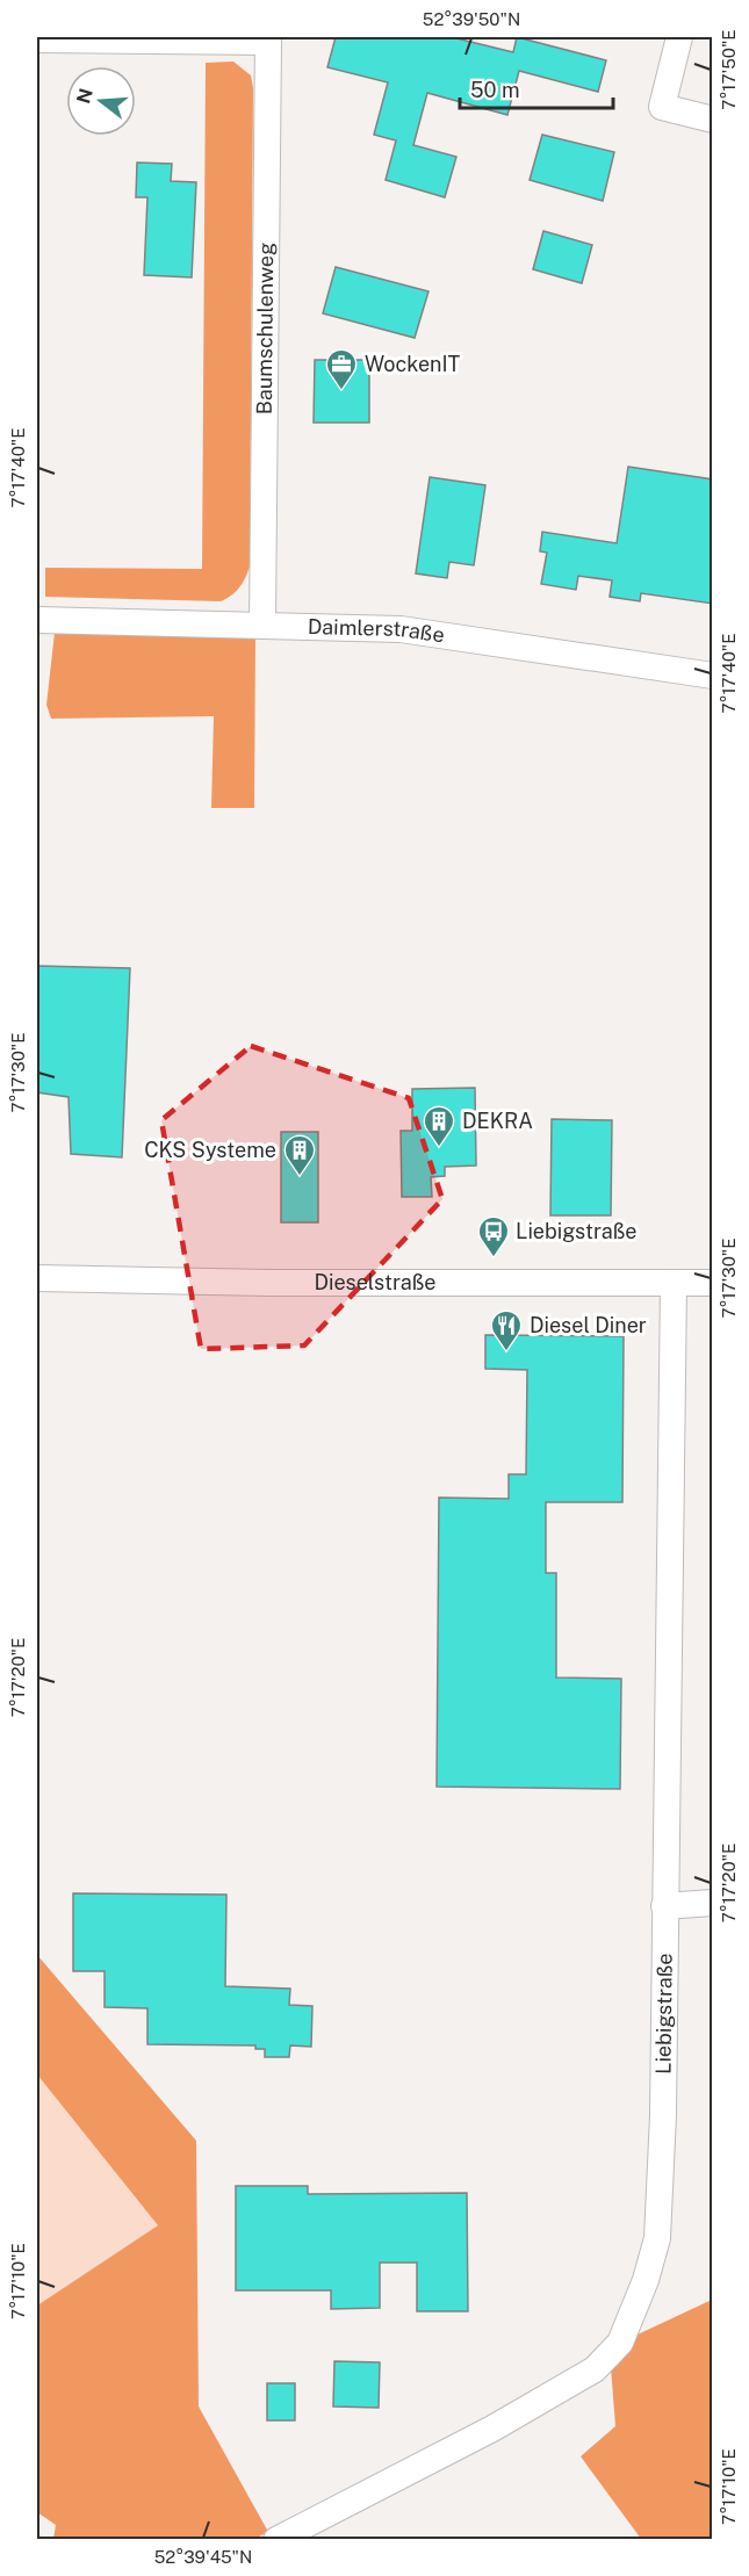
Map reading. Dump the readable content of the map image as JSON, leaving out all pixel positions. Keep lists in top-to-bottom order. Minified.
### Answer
{"streets":{"street":["Baumschulenweg","Daimlerstraße","Dieselstraße","Liebigstraße"]},"crossings":[["Baumschulenweg","Daimlerstraße"],["Dieselstraße","Liebigstraße"]],"places":{"office":["WockenIT"],"building":["DEKRA","CKS Systeme"],"bus stop":["Liebigstraße"],"restaurant":["Diesel Diner"]},"scale_bar":"50 m","north":"left","coordinates":["52°39'50\"N","7°17'50\"E","7°17'40\"E","7°17'30\"E","7°17'20\"E","7°17'10\"E","52°39'45\"N"]}
